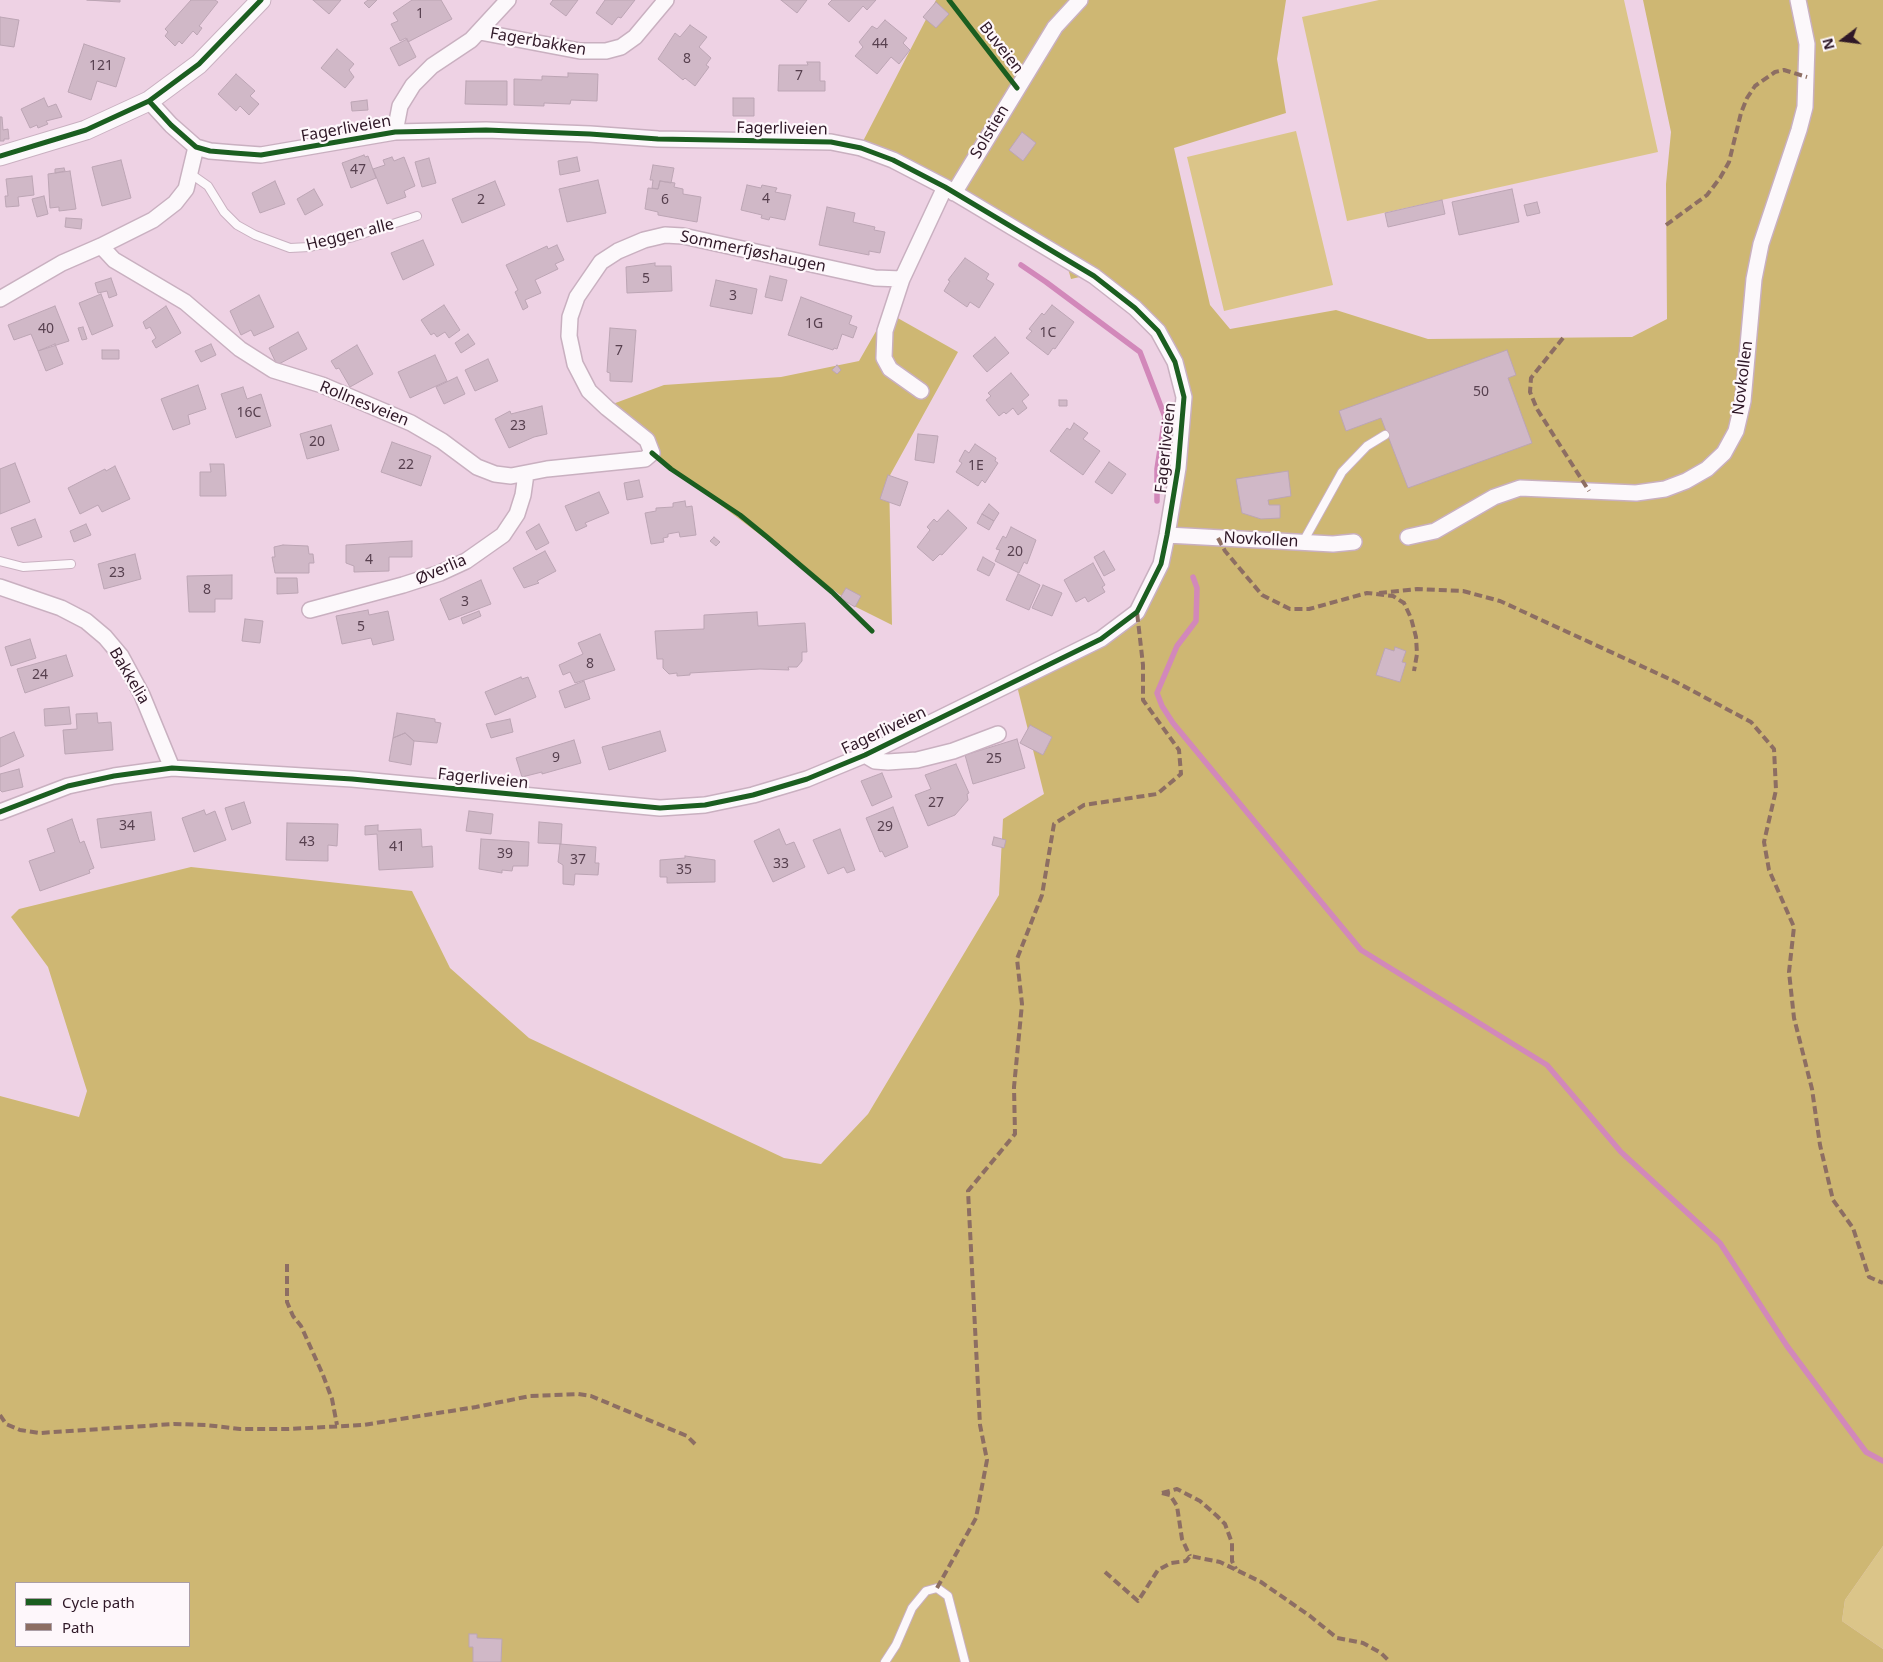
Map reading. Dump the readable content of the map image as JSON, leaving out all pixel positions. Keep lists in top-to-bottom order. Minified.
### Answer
{"streets":{"street":["Fagerbakken","Fagerliveien","Solstien","Sommerfjøshaugen","Novkollen","Rollnesveien","Øverlia","Bakkelia"],"lane":["Heggen alle"],"cycle path":["Buveien"]},"crossings":[["Fagerbakken","Fagerliveien"],["Fagerliveien","Solstien"],["Fagerliveien","Novkollen"],["Fagerliveien","Bakkelia"],["Sommerfjøshaugen","Rollnesveien"],["Rollnesveien","Øverlia"]],"house_numbers":["1","44","8","121","7","47","4","2","6","5","3","1G","40","1C","7","50","16C","23","20","22","1E","20","4","23","8","3","5","8","24","9","25","27","34","29","43","41","39","37","33","35"],"legend":["Cycle path","Path"],"north":"left"}
